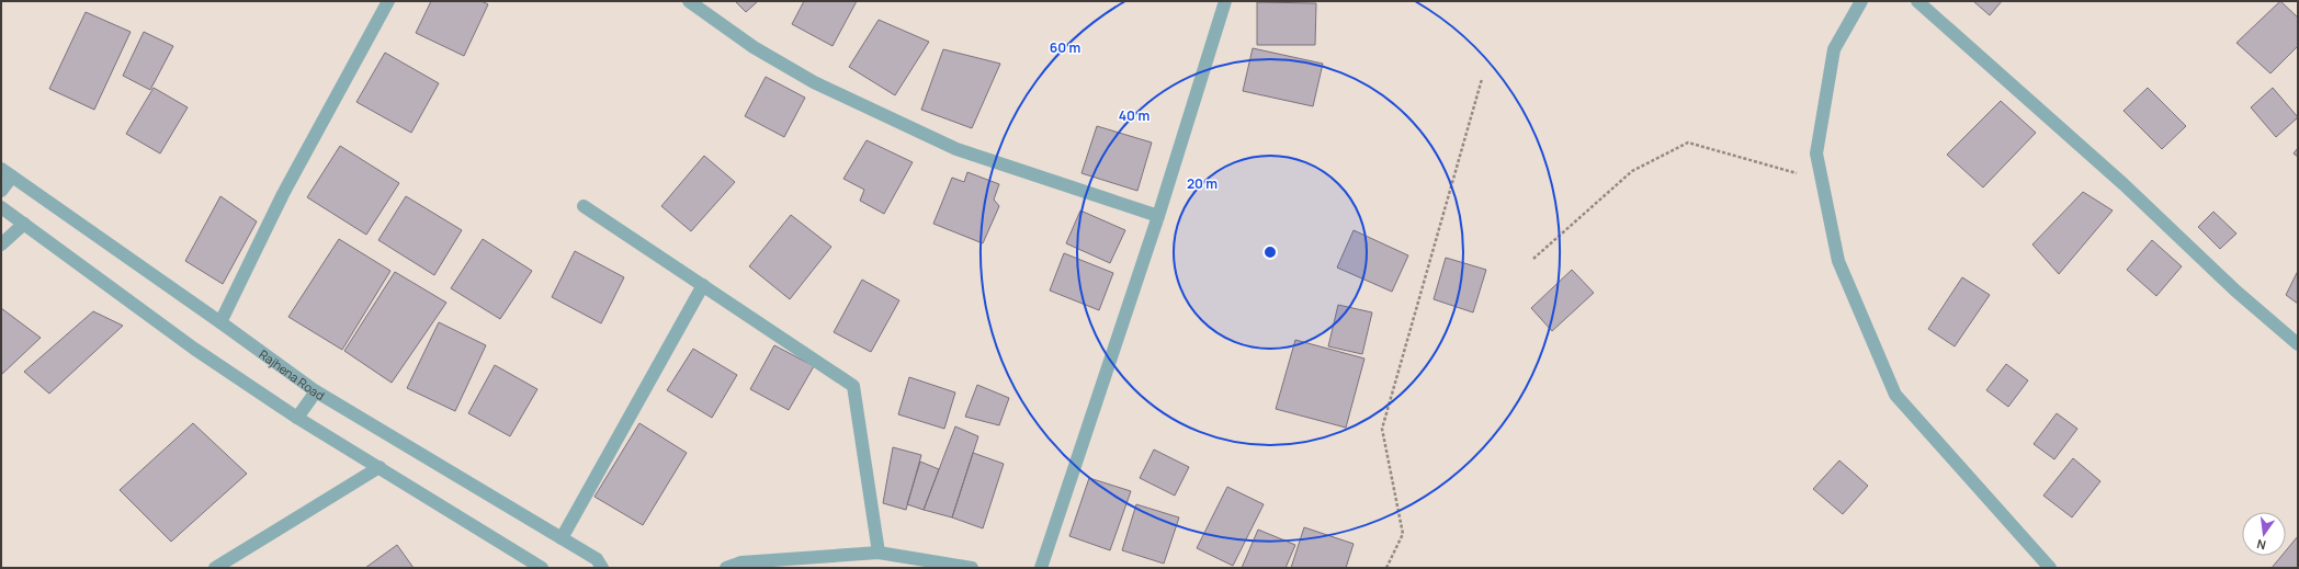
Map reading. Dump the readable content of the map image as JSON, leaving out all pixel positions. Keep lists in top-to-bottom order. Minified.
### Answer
{"streets":{"street":["Rajhena Road"]},"north":"bottom","rings":["60 m","40 m","20 m"]}
